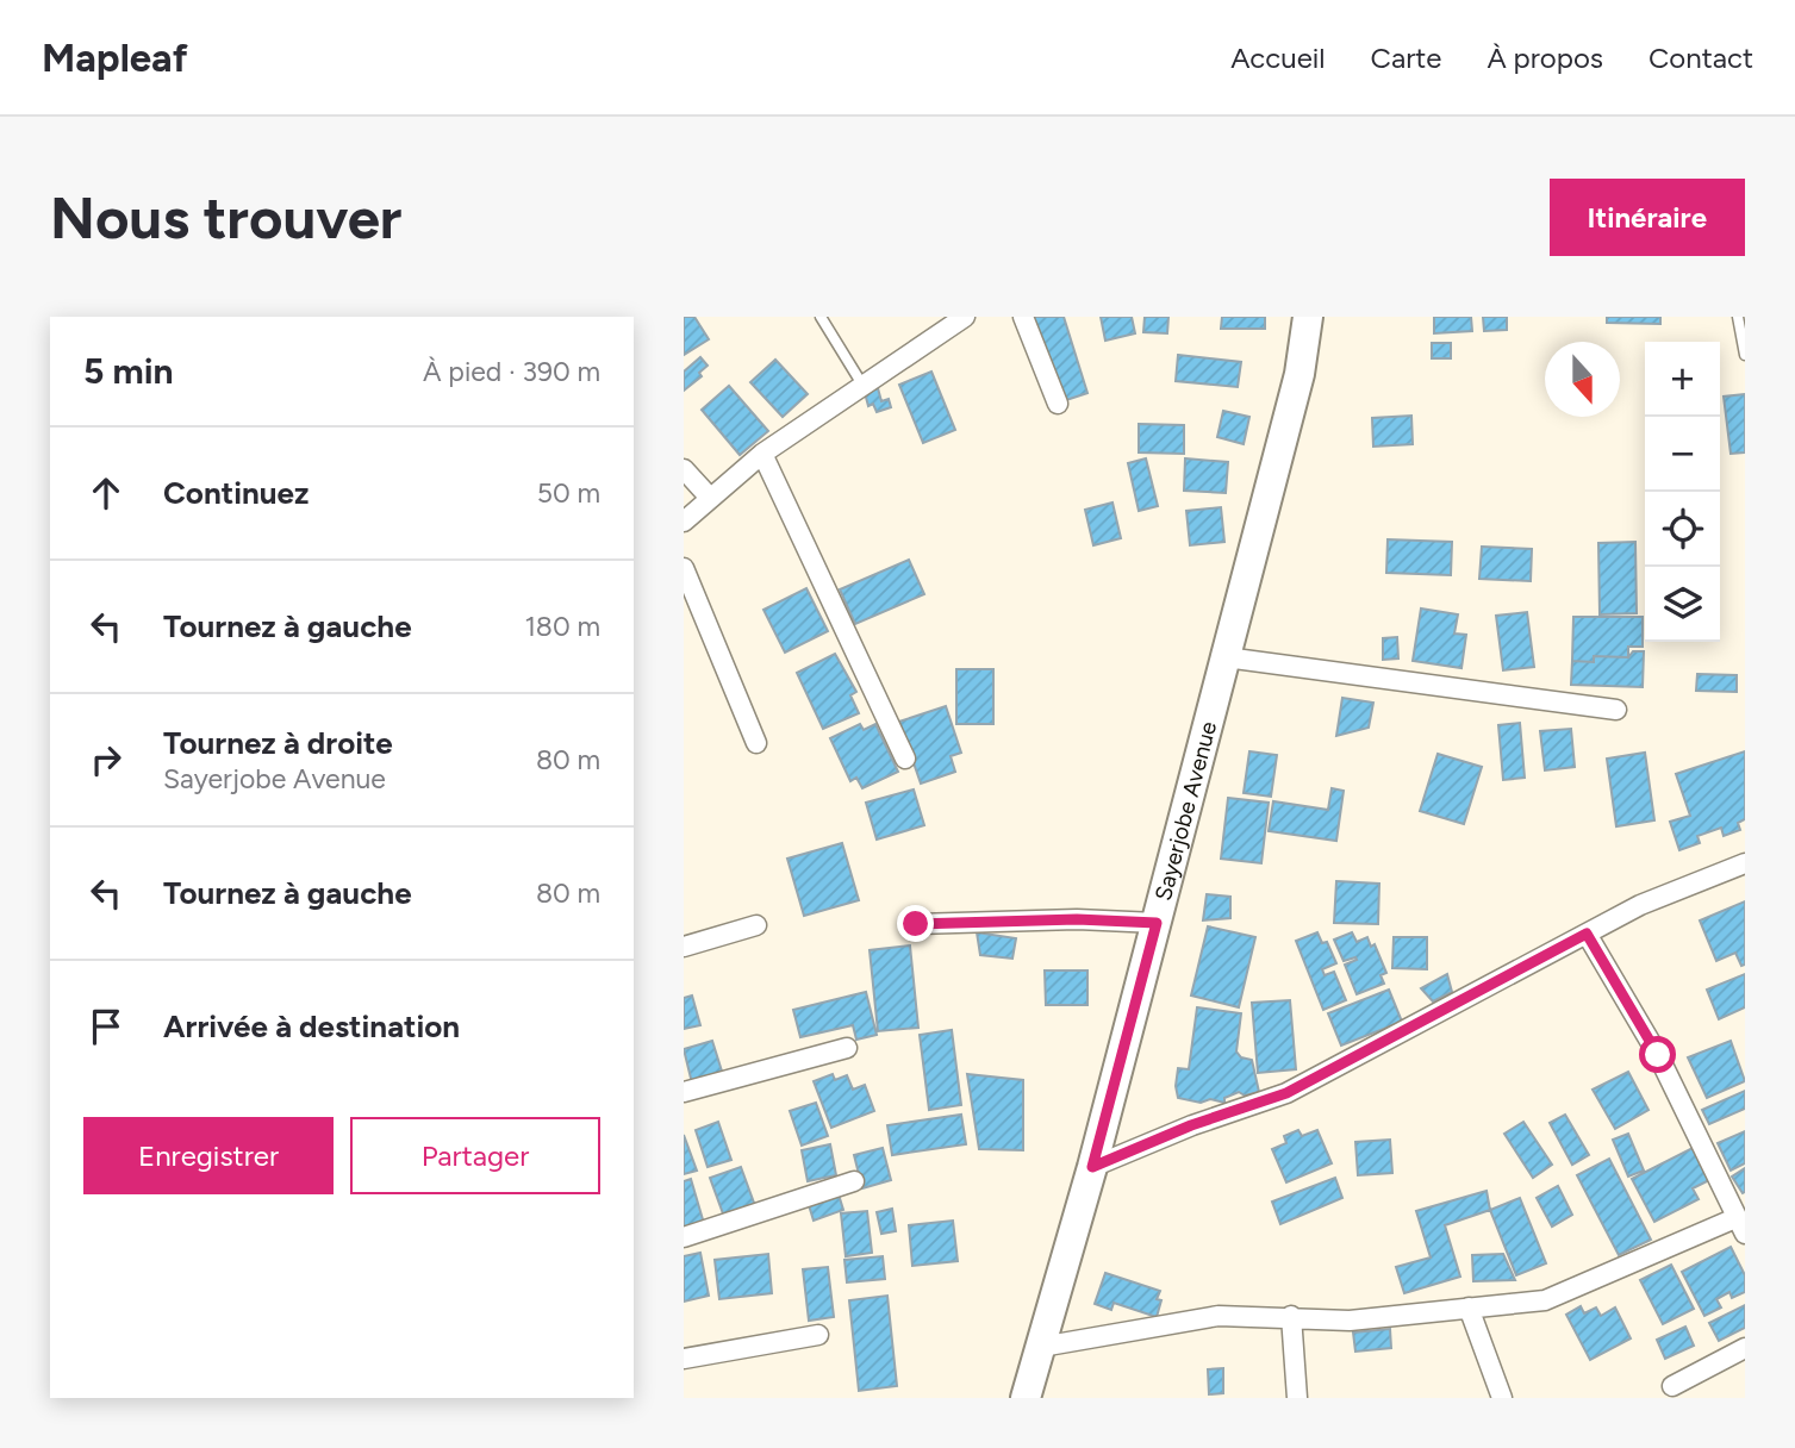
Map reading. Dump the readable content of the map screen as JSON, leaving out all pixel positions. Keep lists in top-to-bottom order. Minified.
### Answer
{"streets":{"main road":["Sayerjobe Avenue"]},"north":"bottom","page":{"header":"Mapleaf","nav":["Accueil","Carte","À propos","Contact"],"buttons":["Itinéraire",["Enregistrer","Partager"]],"title":"Nous trouver","heading":["5 min","À pied · 390 m"],"map_buttons":["+","−"],"list":[["Continuez","50 m"],["Tournez à gauche","180 m"],["Tournez à droite","Sayerjobe Avenue","80 m"],["Tournez à gauche","80 m"],"Arrivée à destination"]}}
